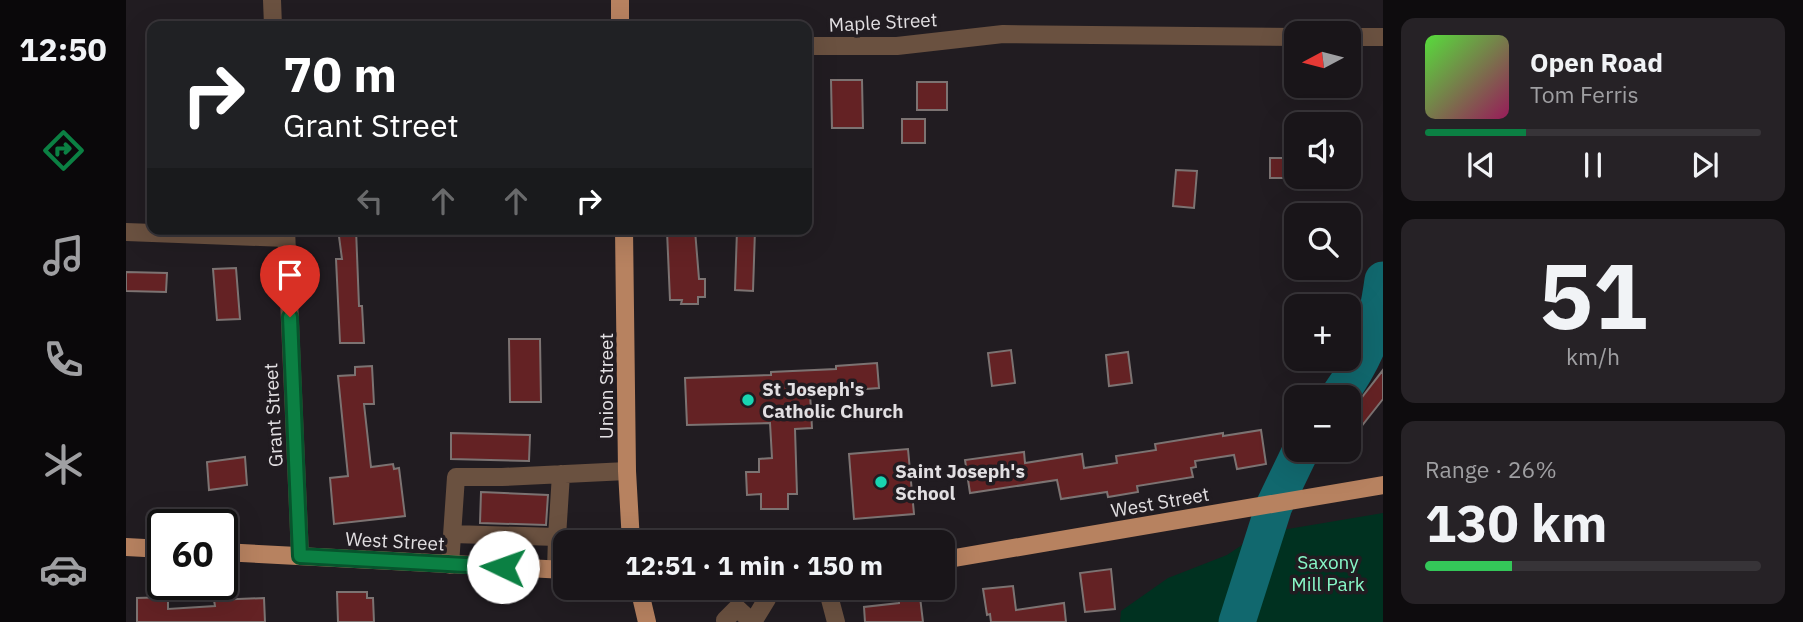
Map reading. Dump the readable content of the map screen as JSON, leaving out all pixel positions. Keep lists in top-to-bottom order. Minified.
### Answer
{"streets":{"main road":["Union Street","West Street"],"street":["Maple Street","Grant Street"]},"crossings":[["Grant Street","West Street"]],"parks":["Saxony Mill Park"],"places":["St Joseph's Catholic Church","Saint Joseph's School"],"north":"left","page":{"tabs":"12:50","map_buttons":["+","−"],"turn":["70 m","Grant Street"],"song":["Open Road","Tom Ferris"],"tile":[["51","km/h"],["Range · 26%","130 km"]],"limit":"60","trip":"12:51 · 1 min · 150 m"}}
